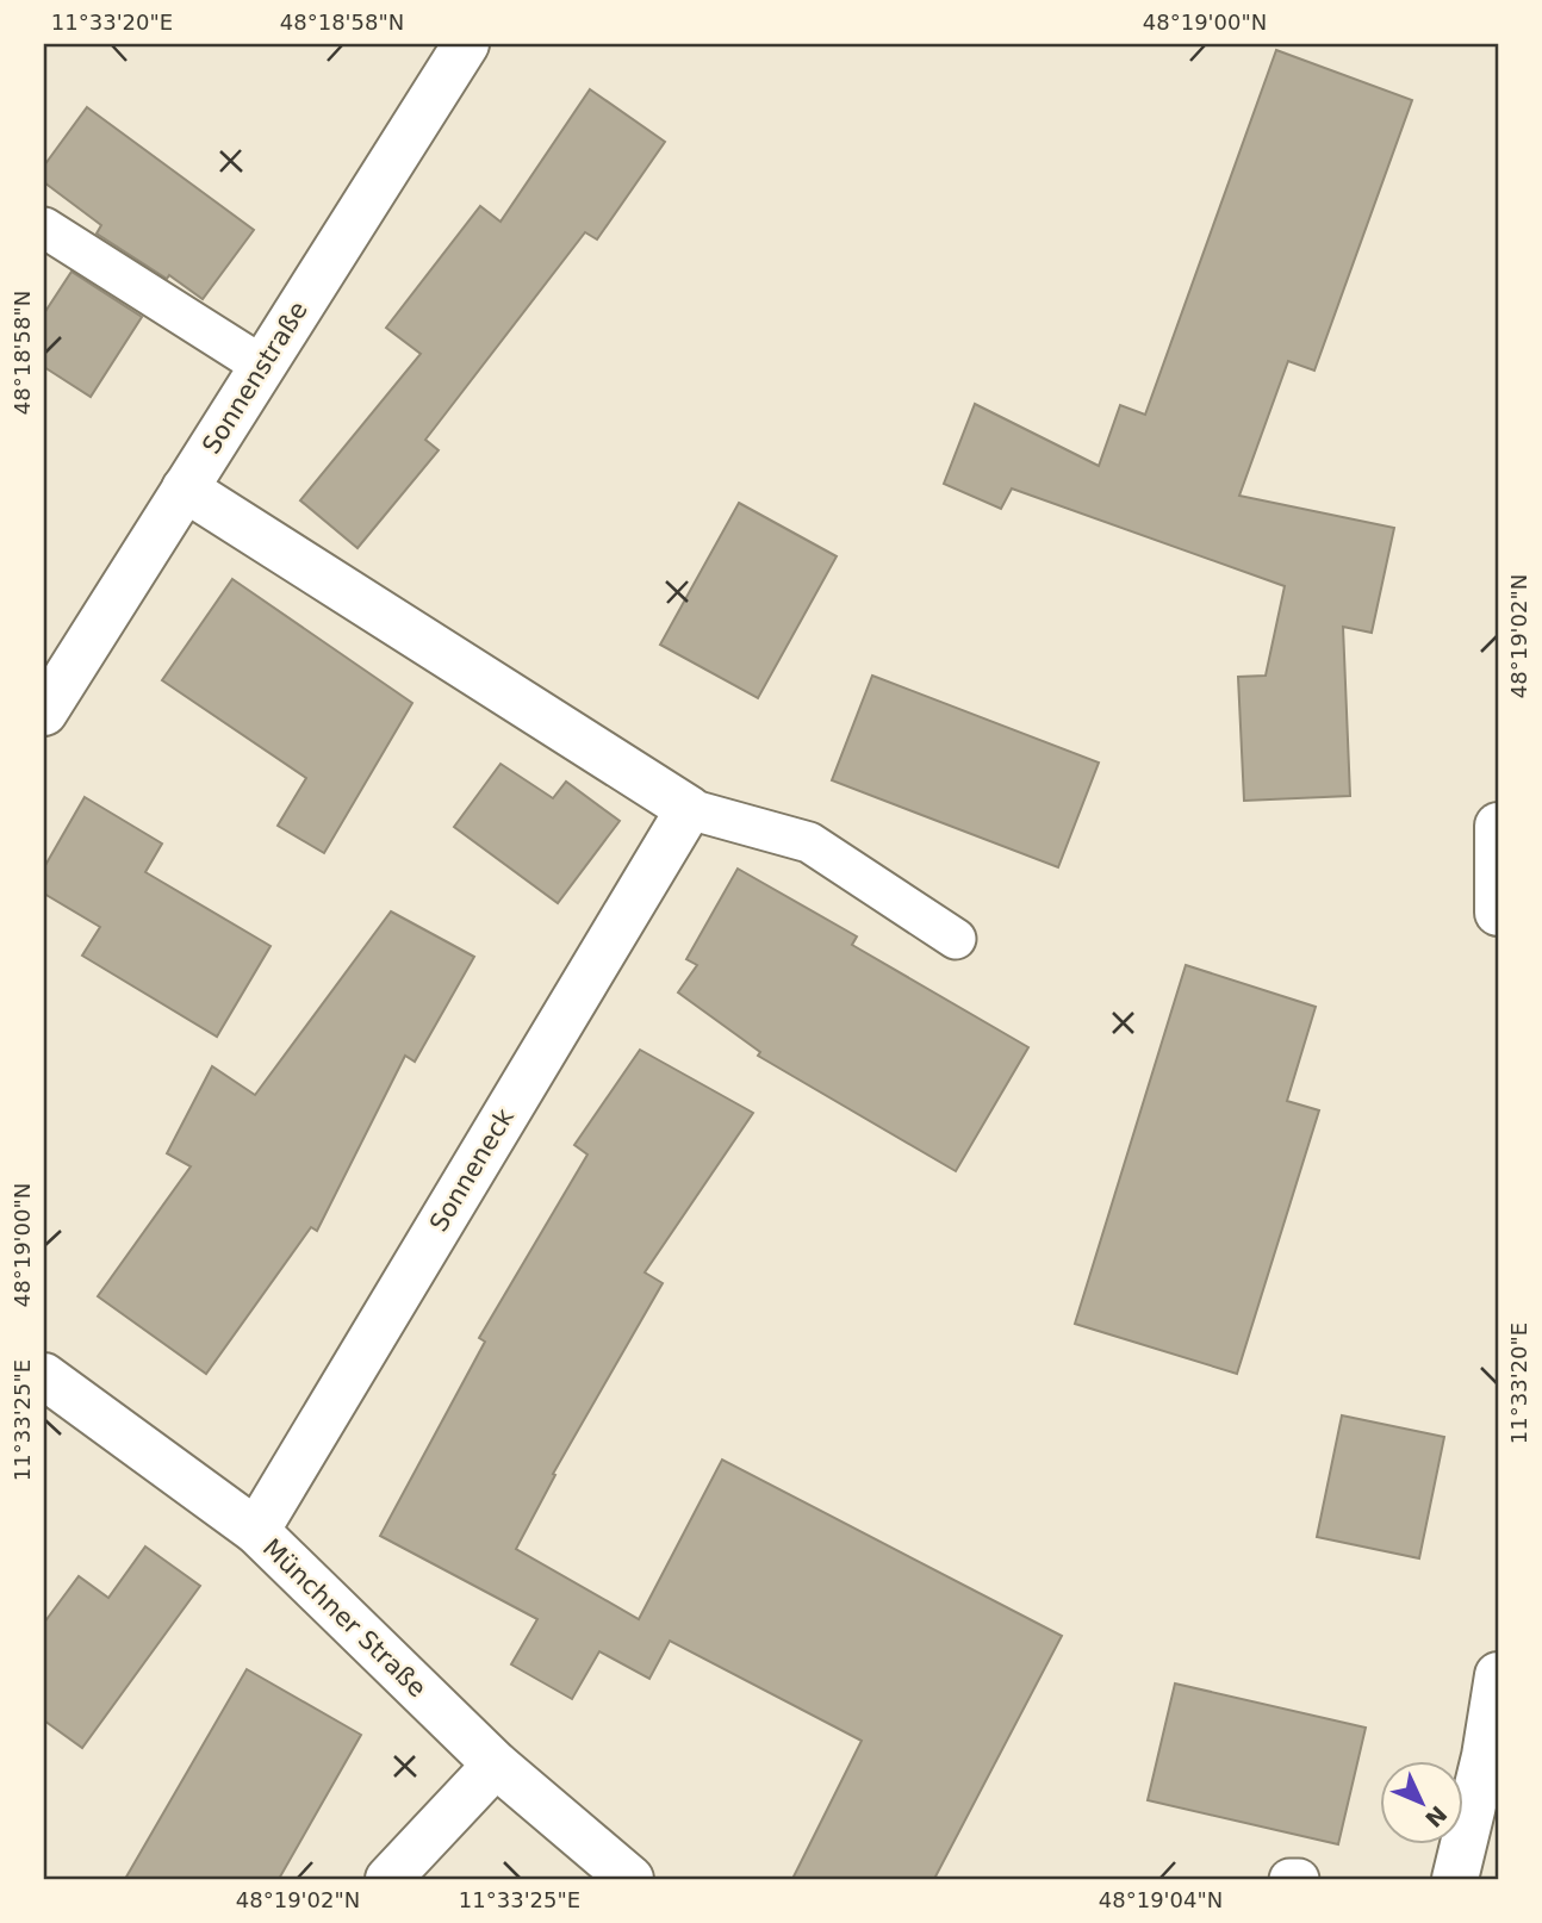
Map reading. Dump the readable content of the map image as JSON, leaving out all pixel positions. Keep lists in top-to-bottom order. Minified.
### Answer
{"streets":{"street":["Sonnenstraße","Sonneneck","Münchner Straße"]},"crossings":[["Sonneneck","Münchner Straße"]],"north":"bottom right","coordinates":["11°33'20\"E","48°18'58\"N","48°19'00\"N","48°19'02\"N","11°33'25\"E","48°19'04\"N"]}
